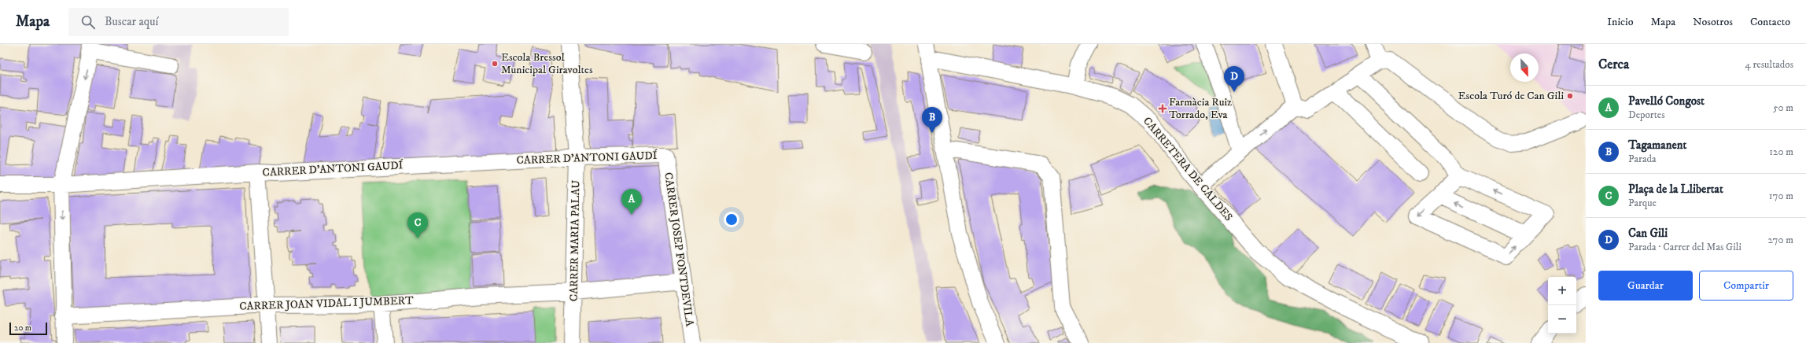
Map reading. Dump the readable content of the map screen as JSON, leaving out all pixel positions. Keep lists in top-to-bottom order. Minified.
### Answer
{"streets":{"street":["CARRER D'ANTONI GAUDÍ","CARRETERA DE CALDES","CARRER MARIA PALAU","CARRER JOSEP FONTDEVILA","CARRER JOAN VIDAL I JUMBERT"]},"crossings":[["CARRER D'ANTONI GAUDÍ","CARRER MARIA PALAU"],["CARRER D'ANTONI GAUDÍ","CARRER JOSEP FONTDEVILA"],["CARRER MARIA PALAU","CARRER JOAN VIDAL I JUMBERT"],["CARRER JOSEP FONTDEVILA","CARRER JOAN VIDAL I JUMBERT"]],"places":{"other":["Escola Bressol Municipal Giravoltes","Escola Turó de Can Gili"],"health":["Farmàcia Ruiz Torrado, Eva"]},"scale_bar":"20 m","north":"bottom","page":{"header":"Mapa","search":"Buscar aquí","nav":["Inicio","Mapa","Nosotros","Contacto"],"heading":["Cerca","4 resultados"],"pins":["D","B","A","C"],"list":[{"mark":"A","name":"Pavelló Congost","note":"Deportes","value":"50 m"},{"mark":"B","name":"Tagamanent","note":"Parada","value":"120 m"},{"mark":"C","name":"Plaça de la Llibertat","note":"Parque","value":"170 m"},{"mark":"D","name":"Can Gili","note":"Parada · Carrer del Mas Gili","value":"270 m"}],"buttons":["Guardar","Compartir"],"map_buttons":["+","−"],"scale":"20 m"}}
